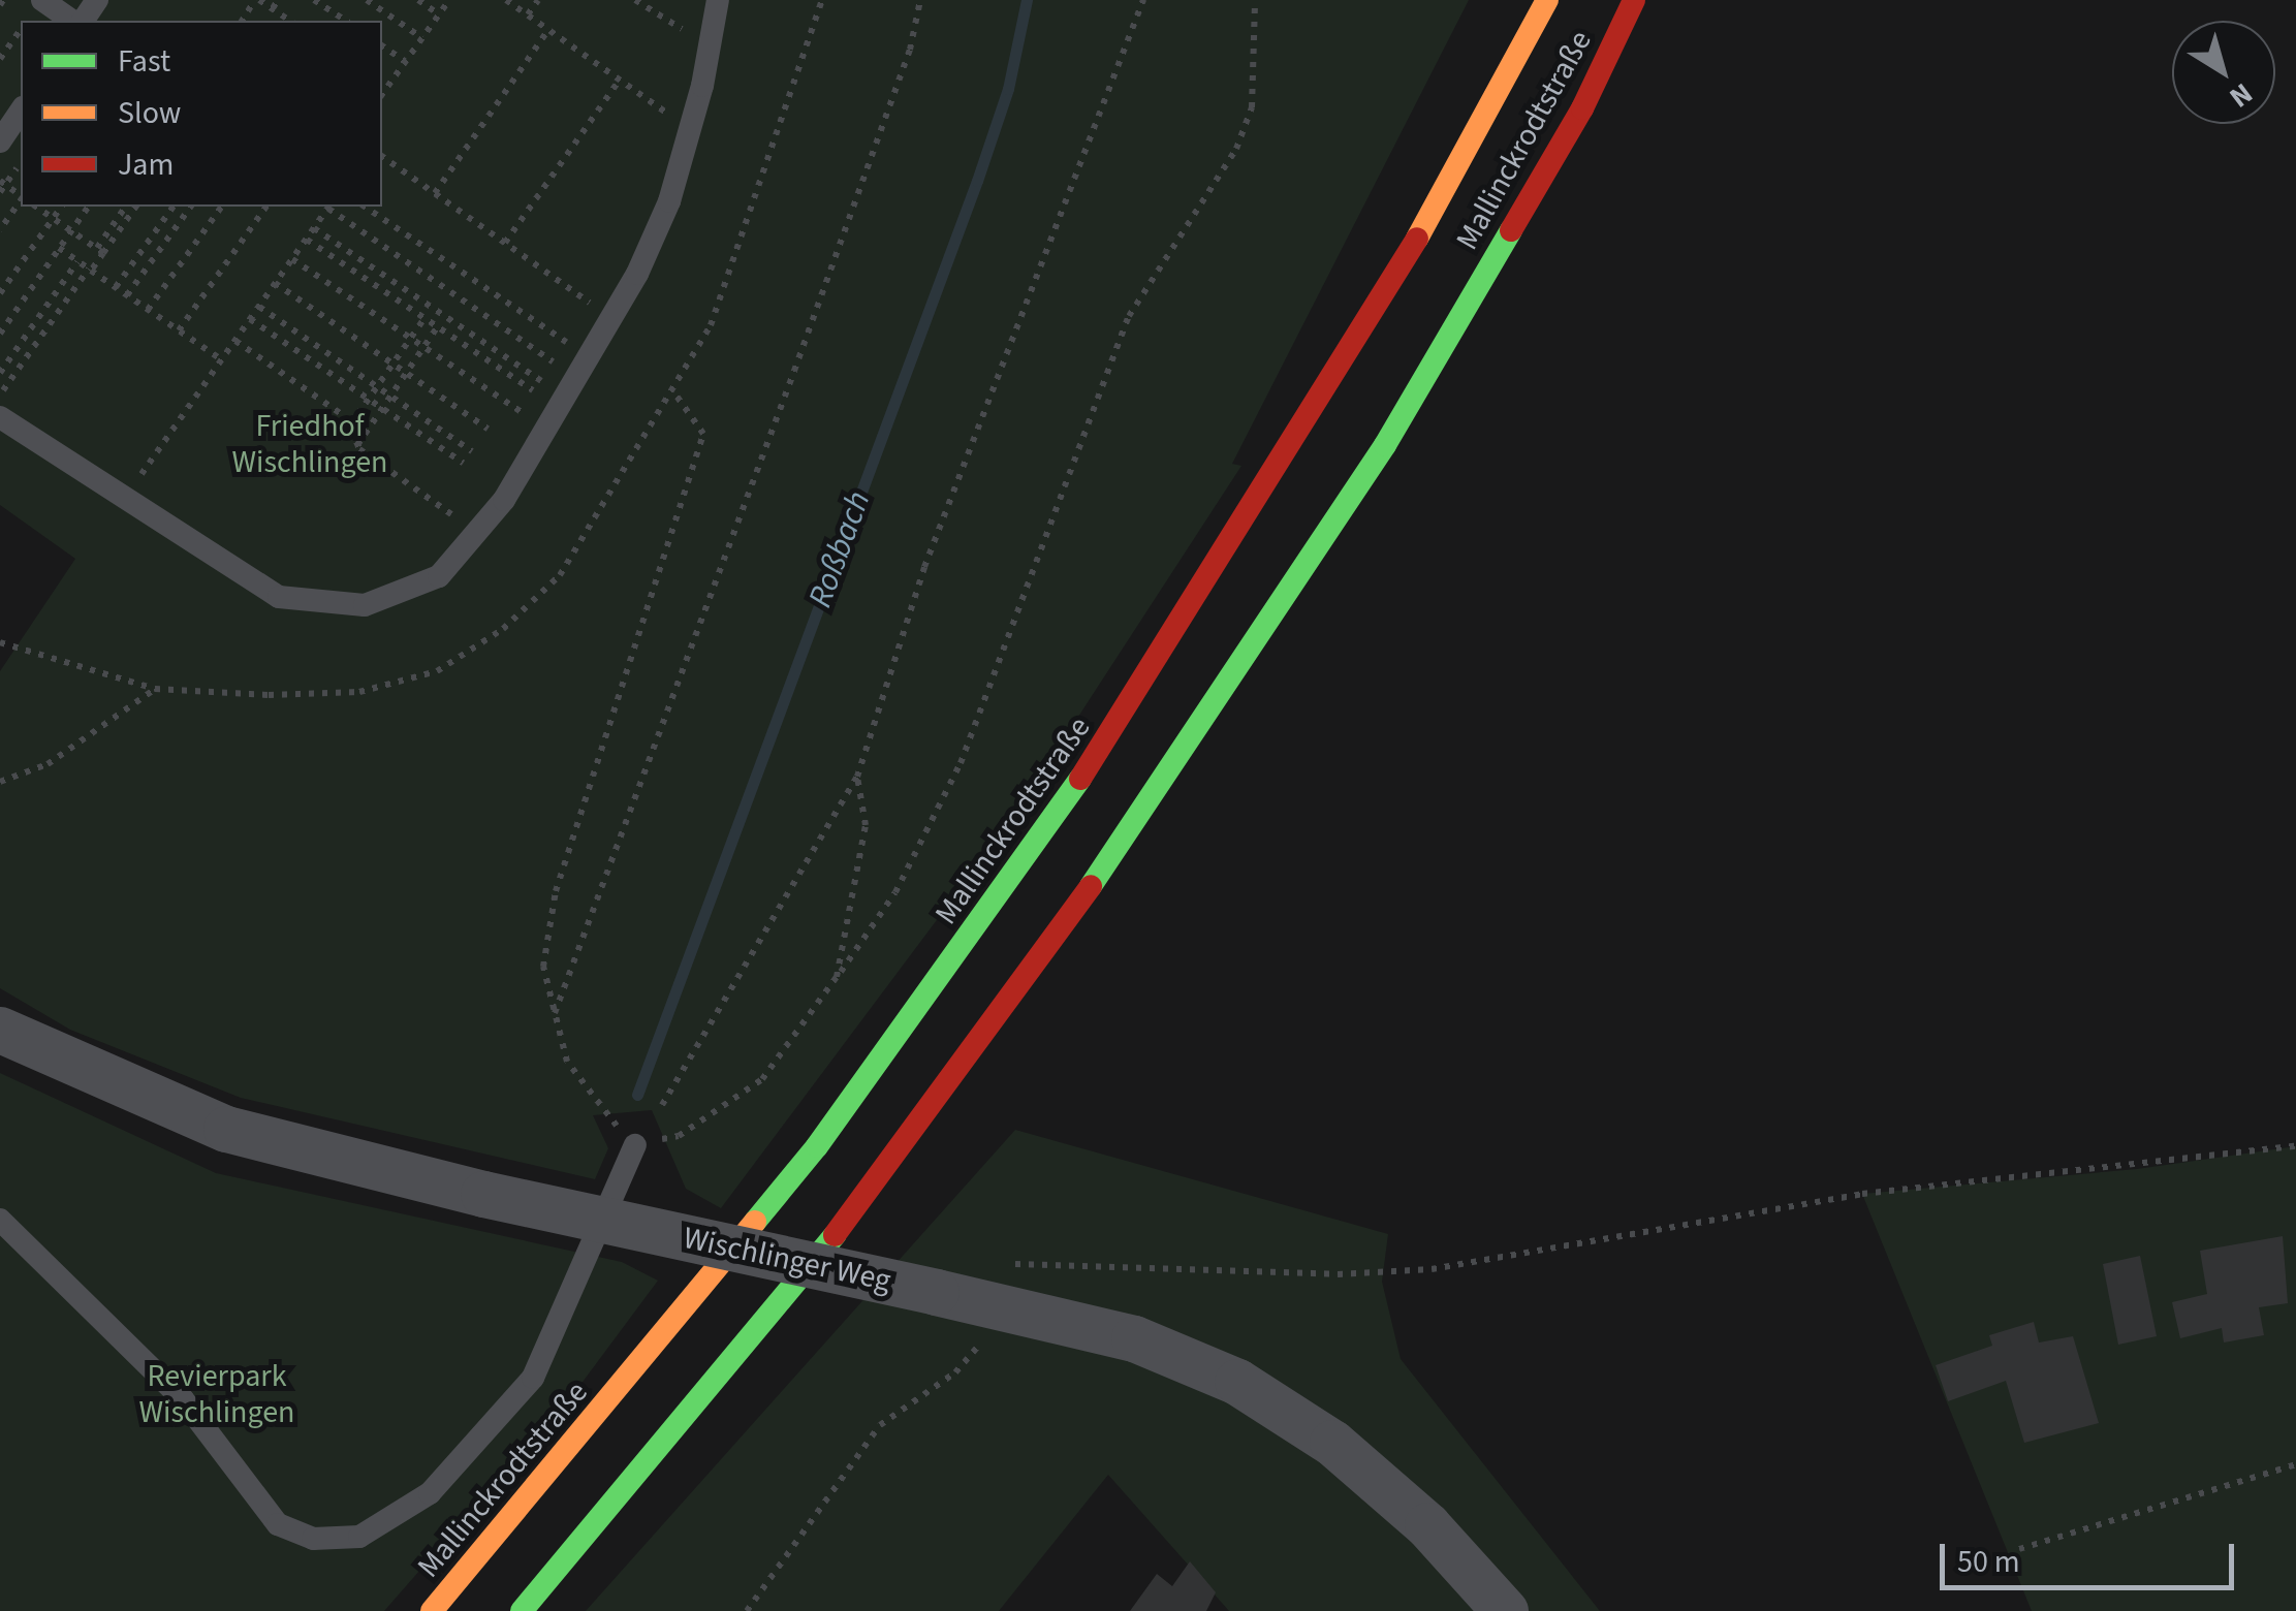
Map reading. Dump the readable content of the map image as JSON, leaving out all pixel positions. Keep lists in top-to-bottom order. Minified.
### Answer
{"streets":{"highway":["Mallinckrodtstraße"],"street":["Wischlinger Weg"]},"water":["Roßbach"],"parks":["Friedhof Wischlingen","Revierpark Wischlingen"],"legend":["Fast","Slow","Jam"],"scale_bar":"50 m","north":"bottom right"}
